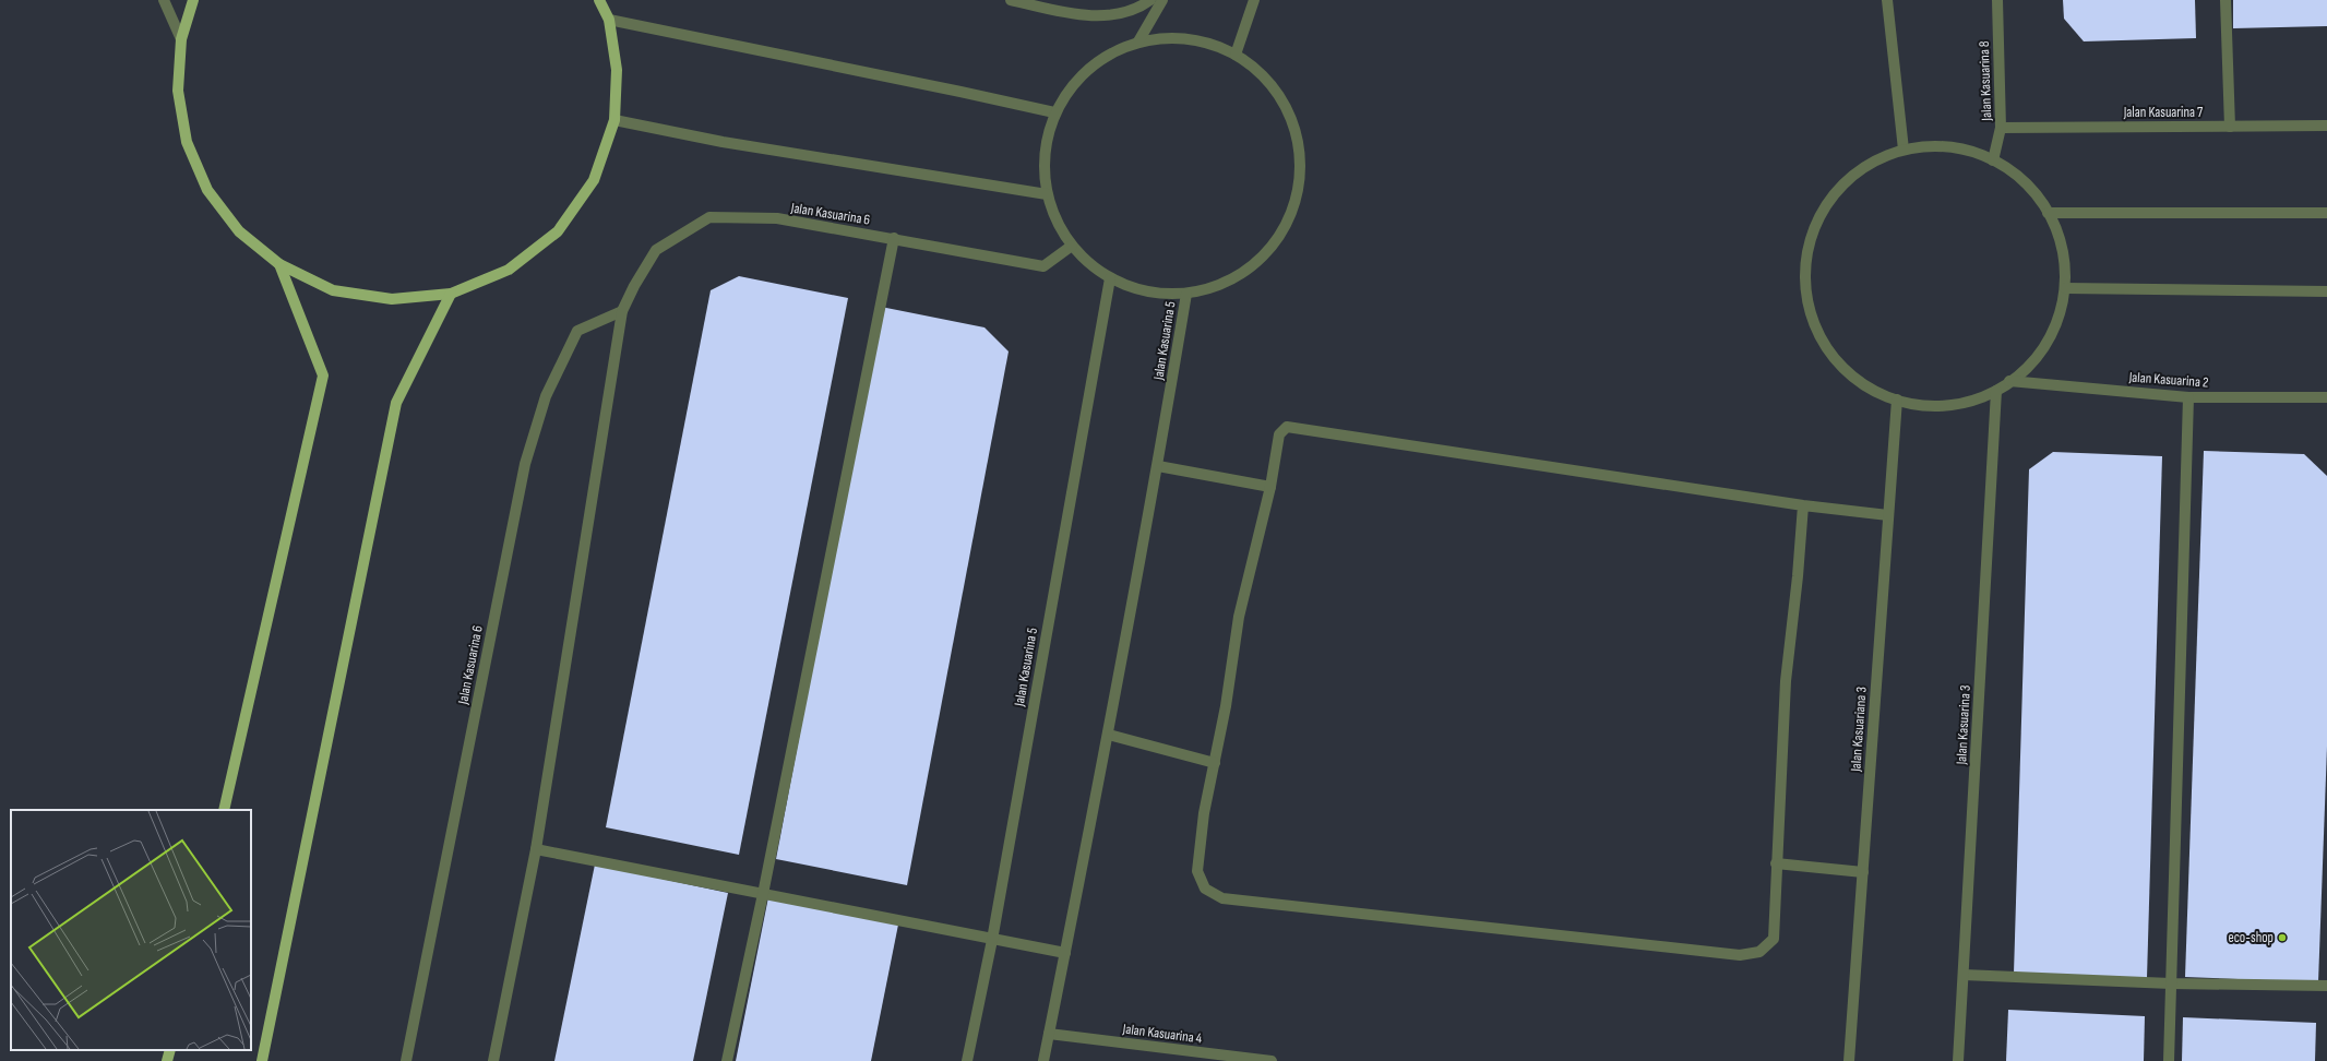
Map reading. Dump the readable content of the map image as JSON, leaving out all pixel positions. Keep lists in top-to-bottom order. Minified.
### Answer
{"streets":{"street":["Jalan Kasuarina 8","Jalan Kasuarina 7","Jalan Kasuarina 6","Jalan Kasuarina 5","Jalan Kasuarina 2","Jalan Kasuarina 3","Jalan Kasuariana 3","Jalan Kasuarina 4"]},"crossings":[["Jalan Kasuarina 8","Jalan Kasuarina 7"],["Jalan Kasuarina 5","Jalan Kasuarina 4"]],"places":["eco-shop"]}
